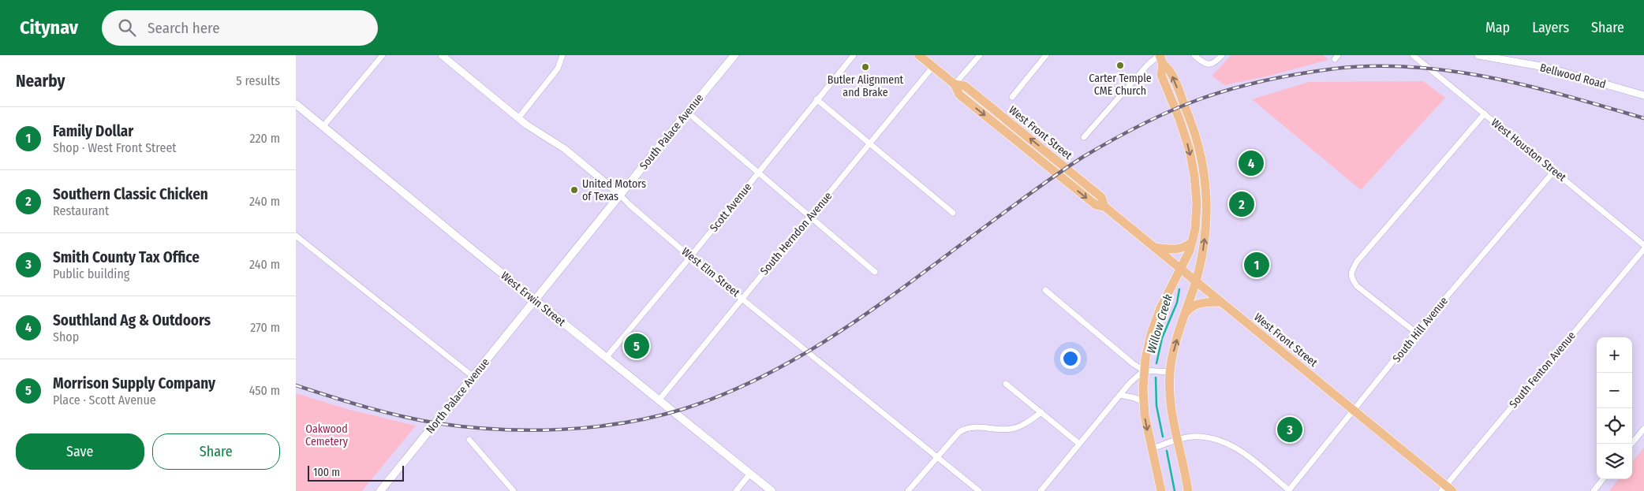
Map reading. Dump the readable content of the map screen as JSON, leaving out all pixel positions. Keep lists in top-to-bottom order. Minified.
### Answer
{"streets":{"main road":["South Palace Avenue","West Front Street","West Erwin Street","North Palace Avenue"],"street":["Bellwood Road","West Houston Street","Scott Avenue","South Herndon Avenue","West Elm Street","South Hill Avenue","South Fenton Avenue"]},"crossings":[["South Palace Avenue","West Elm Street"],["South Palace Avenue","West Erwin Street"],["South Palace Avenue","North Palace Avenue"],["West Front Street","South Herndon Avenue"],["West Front Street","South Hill Avenue"],["West Front Street","South Fenton Avenue"],["West Houston Street","South Hill Avenue"],["Scott Avenue","West Elm Street"],["Scott Avenue","West Erwin Street"],["South Herndon Avenue","West Elm Street"],["South Herndon Avenue","West Erwin Street"],["West Erwin Street","North Palace Avenue"]],"water":["Willow Creek"],"parks":["Oakwood Cemetery"],"places":["Carter Temple CME Church","Butler Alignment and Brake","United Motors of Texas"],"scale_bar":"100 m","page":{"header":"Citynav","search":"Search here","nav":["Map","Layers","Share"],"heading":["Nearby","5 results"],"list":[{"mark":"1","name":"Family Dollar","note":"Shop · West Front Street","value":"220 m"},{"mark":"2","name":"Southern Classic Chicken","note":"Restaurant","value":"240 m"},{"mark":"3","name":"Smith County Tax Office","note":"Public building","value":"240 m"},{"mark":"4","name":"Southland Ag & Outdoors","note":"Shop","value":"270 m"},{"mark":"5","name":"Morrison Supply Company","note":"Place · Scott Avenue","value":"450 m"}],"pins":["4","2","1","5","3"],"map_buttons":["+","−"],"buttons":["Save","Share"],"scale":"100 m"}}
